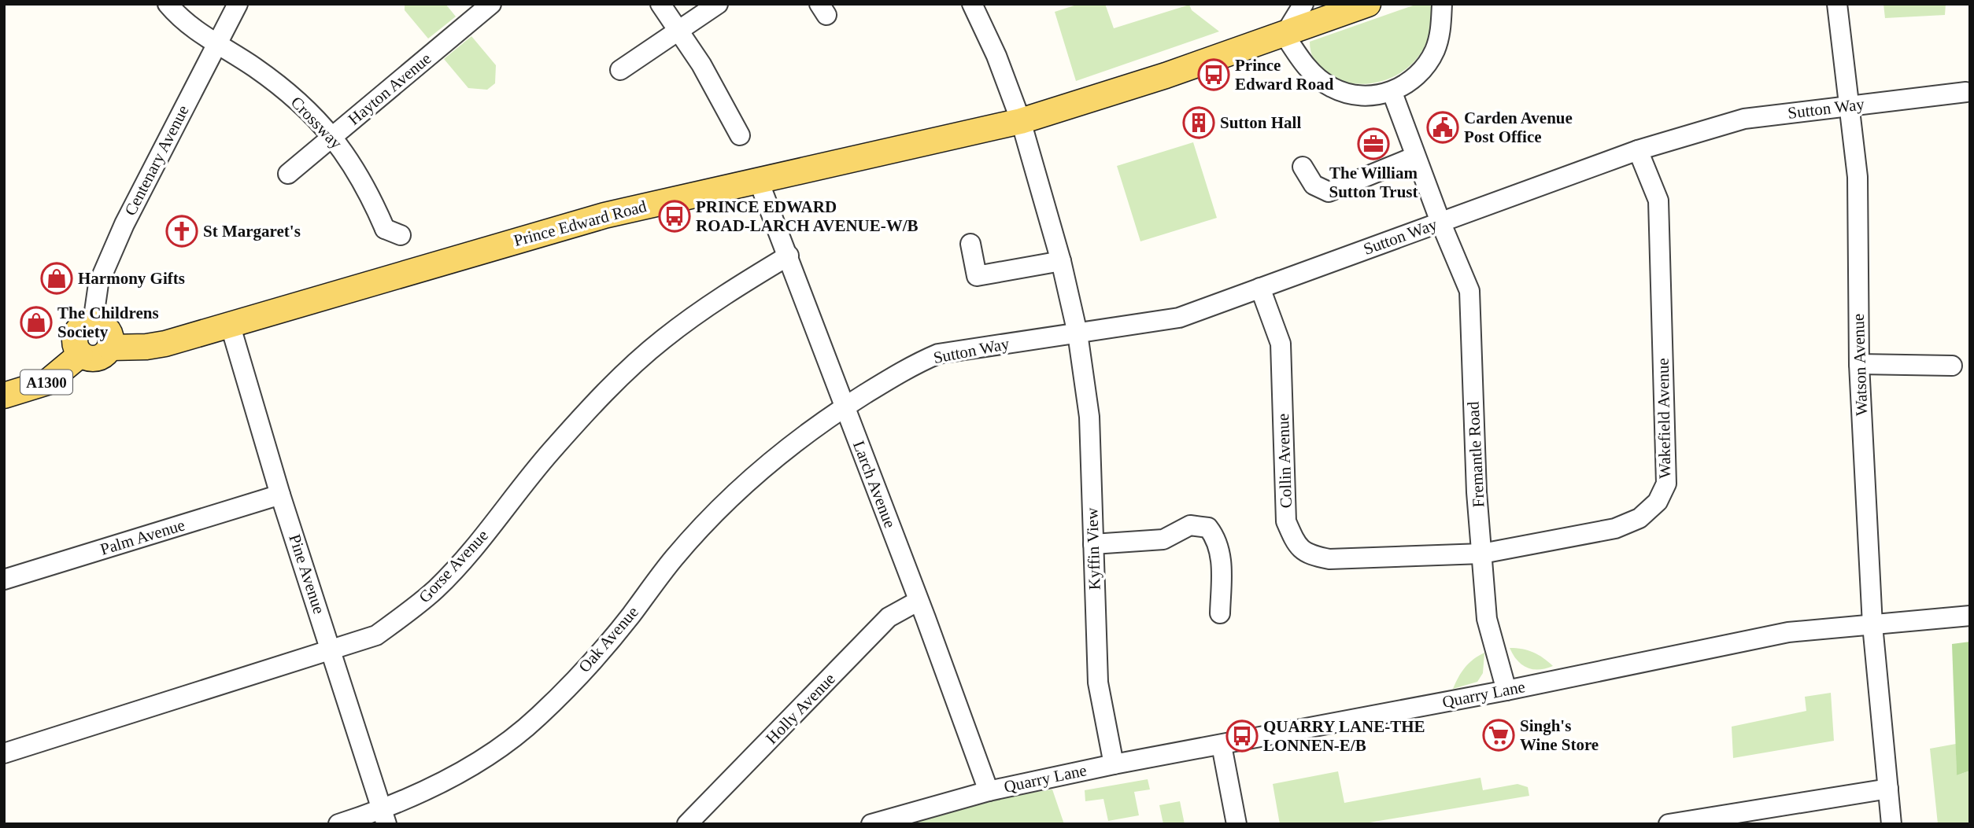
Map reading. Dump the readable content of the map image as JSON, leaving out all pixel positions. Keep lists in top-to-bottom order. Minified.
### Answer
{"streets":{"main road":["Prince Edward Road","A1300"],"street":["Hayton Avenue","Sutton Way","Crossway","Centenary Avenue","Watson Avenue","Wakefield Avenue","Fremantle Road","Collin Avenue","Larch Avenue","Palm Avenue","Kyffin View","Gorse Avenue","Pine Avenue","Oak Avenue","Quarry Lane","Holly Avenue"]},"crossings":[["Hayton Avenue","Crossway"],["Sutton Way","Watson Avenue"],["Sutton Way","Wakefield Avenue"],["Sutton Way","Fremantle Road"],["Sutton Way","Collin Avenue"],["Sutton Way","Larch Avenue"],["Sutton Way","Kyffin View"],["Sutton Way","Oak Avenue"],["Crossway","Centenary Avenue"],["Centenary Avenue","Prince Edward Road"],["Centenary Avenue","A1300"],["Prince Edward Road","A1300"],["Prince Edward Road","Larch Avenue"],["Prince Edward Road","Kyffin View"],["Prince Edward Road","Pine Avenue"],["Watson Avenue","Quarry Lane"],["Wakefield Avenue","Fremantle Road"],["Wakefield Avenue","Collin Avenue"],["Fremantle Road","Collin Avenue"],["Fremantle Road","Quarry Lane"],["Larch Avenue","Gorse Avenue"],["Larch Avenue","Oak Avenue"],["Larch Avenue","Quarry Lane"],["Larch Avenue","Holly Avenue"],["Palm Avenue","Pine Avenue"],["Kyffin View","Quarry Lane"],["Gorse Avenue","Pine Avenue"],["Pine Avenue","Oak Avenue"]],"places":{"bus stop":["Prince Edward Road","PRINCE EDWARD ROAD-LARCH AVENUE-W/B","QUARRY LANE-THE LONNEN-E/B"],"building":["Sutton Hall"],"public building":["Carden Avenue Post Office"],"office":["The William Sutton Trust"],"church":["St Margaret's"],"shop":["Harmony Gifts","The Childrens Society"],"supermarket":["Singh's Wine Store"]}}
